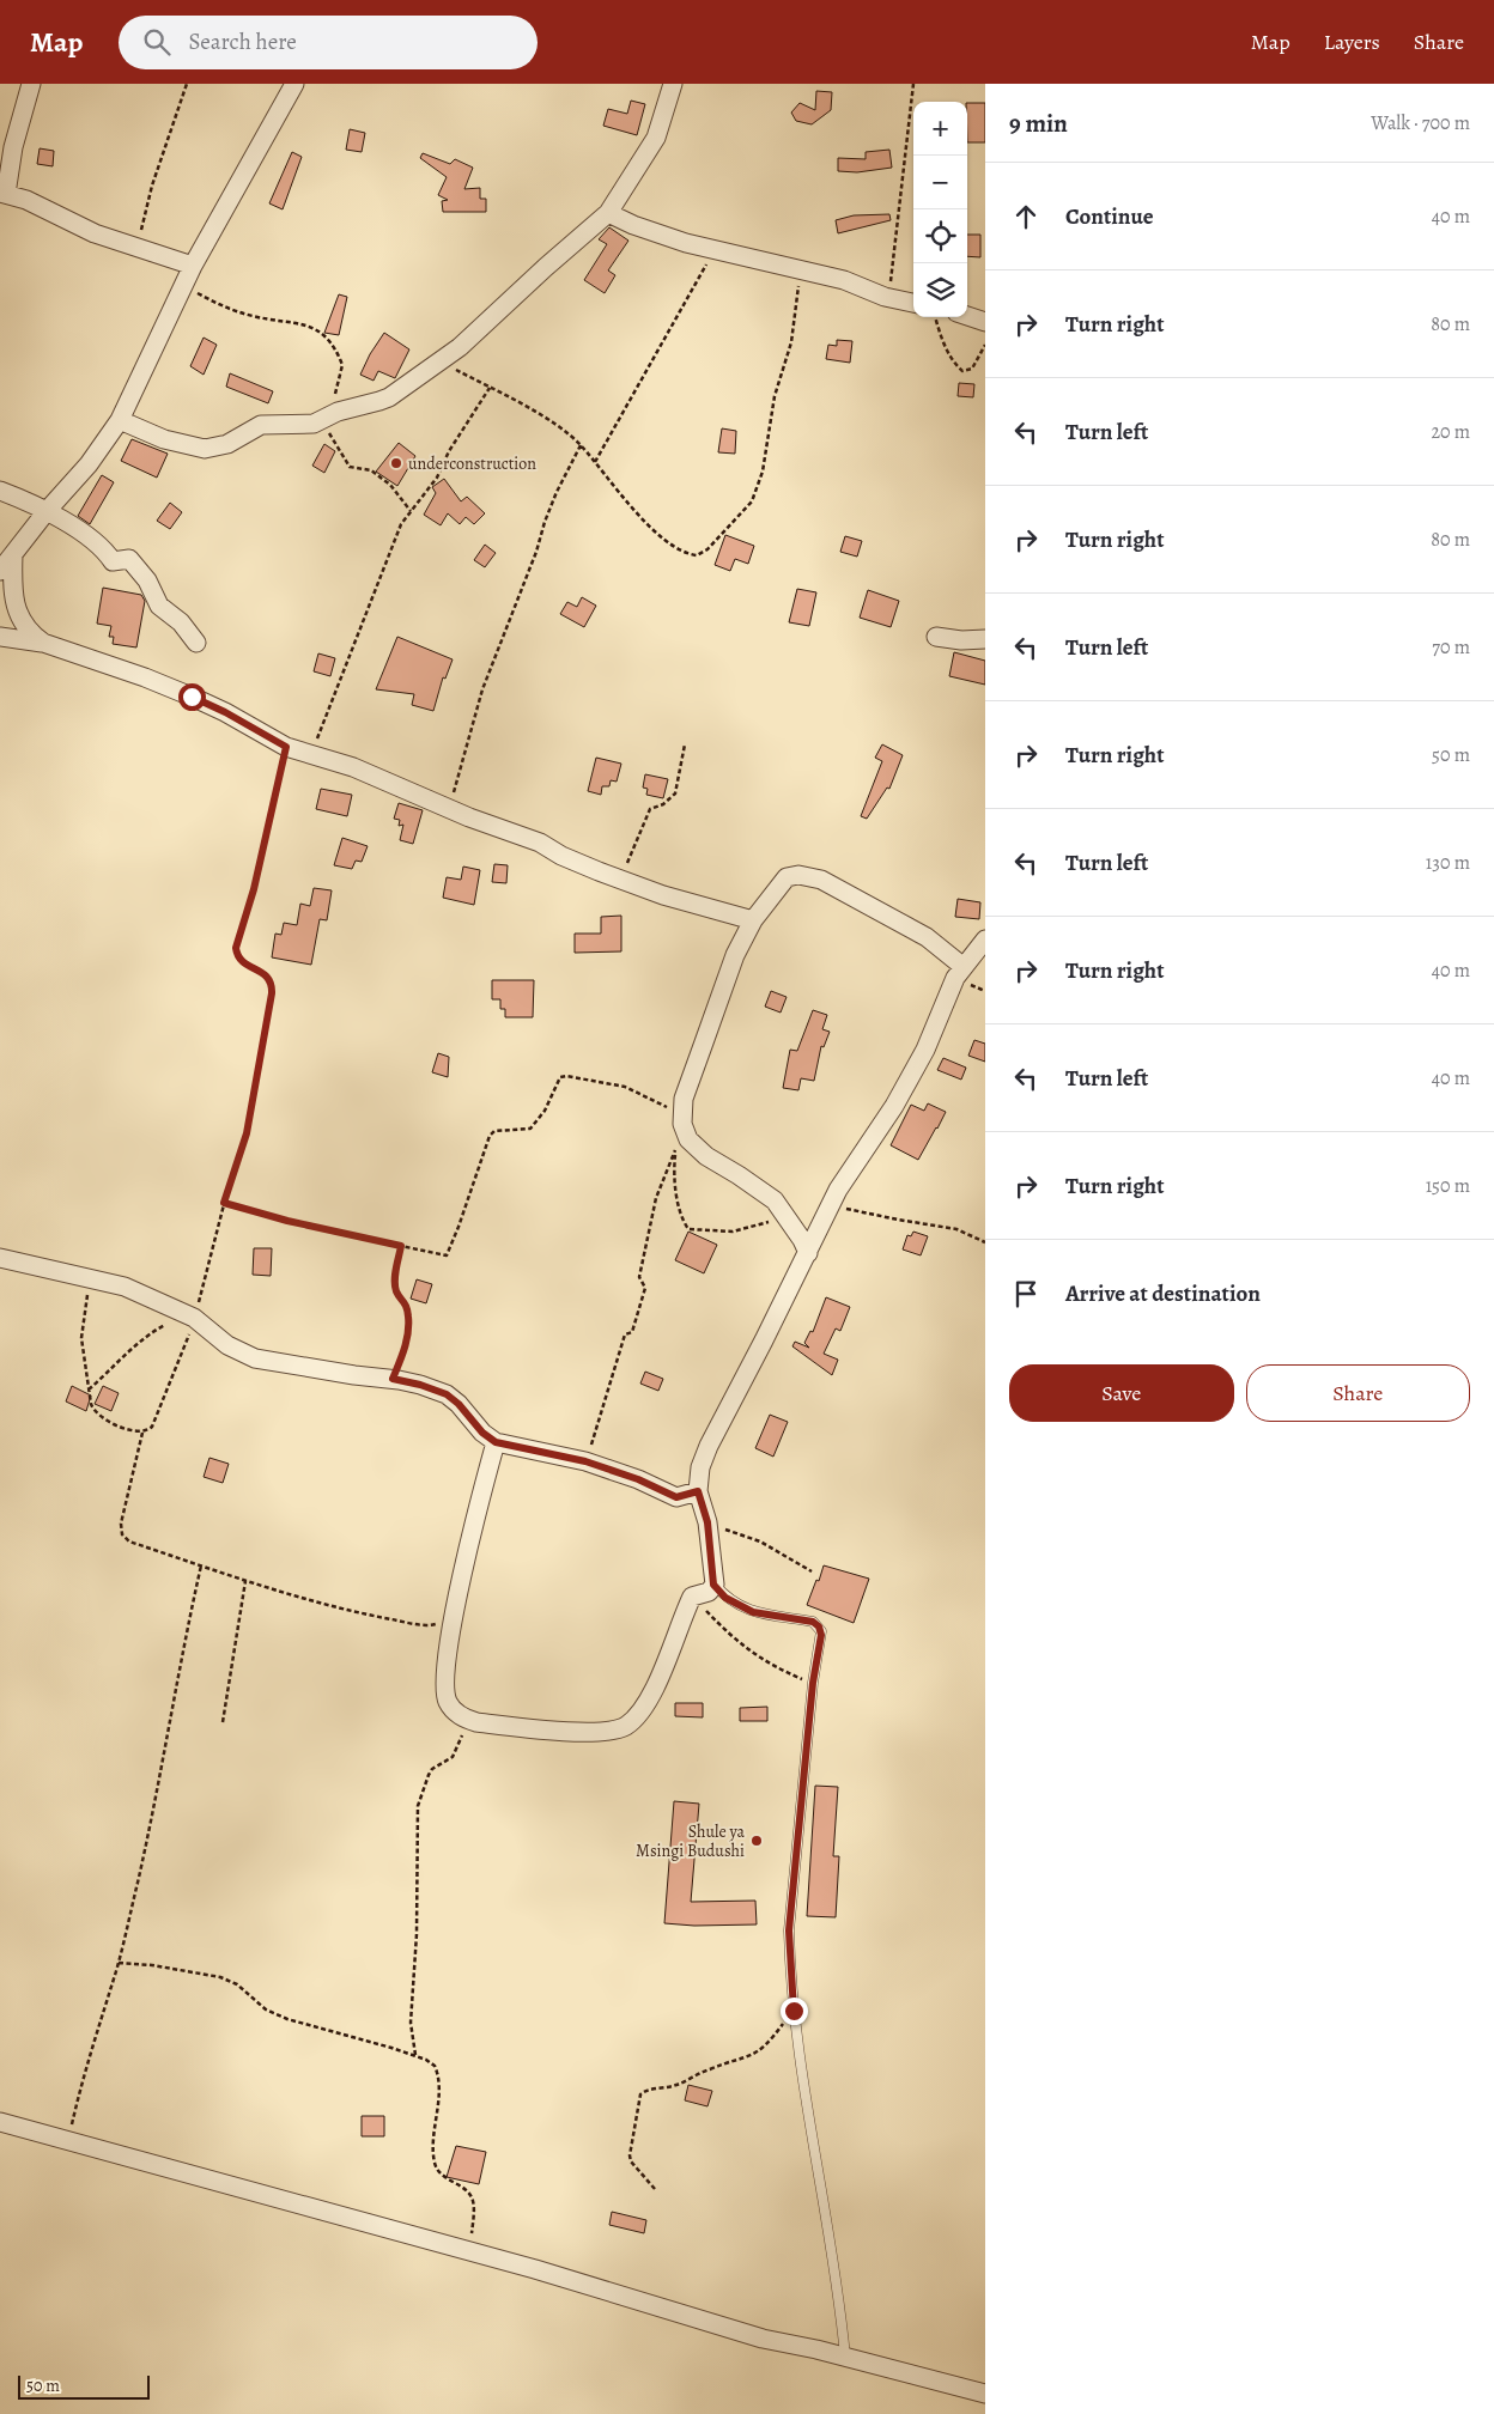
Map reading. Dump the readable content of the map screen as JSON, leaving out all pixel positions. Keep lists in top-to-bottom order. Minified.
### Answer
{"places":["underconstruction","Shule ya Msingi Budushi"],"scale_bar":"50 m","page":{"header":"Map","search":"Search here","nav":["Map","Layers","Share"],"heading":["9 min","Walk · 700 m"],"map_buttons":["+","−"],"list":[["Continue","40 m"],["Turn right","80 m"],["Turn left","20 m"],["Turn right","80 m"],["Turn left","70 m"],["Turn right","50 m"],["Turn left","130 m"],["Turn right","40 m"],["Turn left","40 m"],["Turn right","150 m"],"Arrive at destination"],"buttons":["Save","Share"],"scale":"50 m"}}
